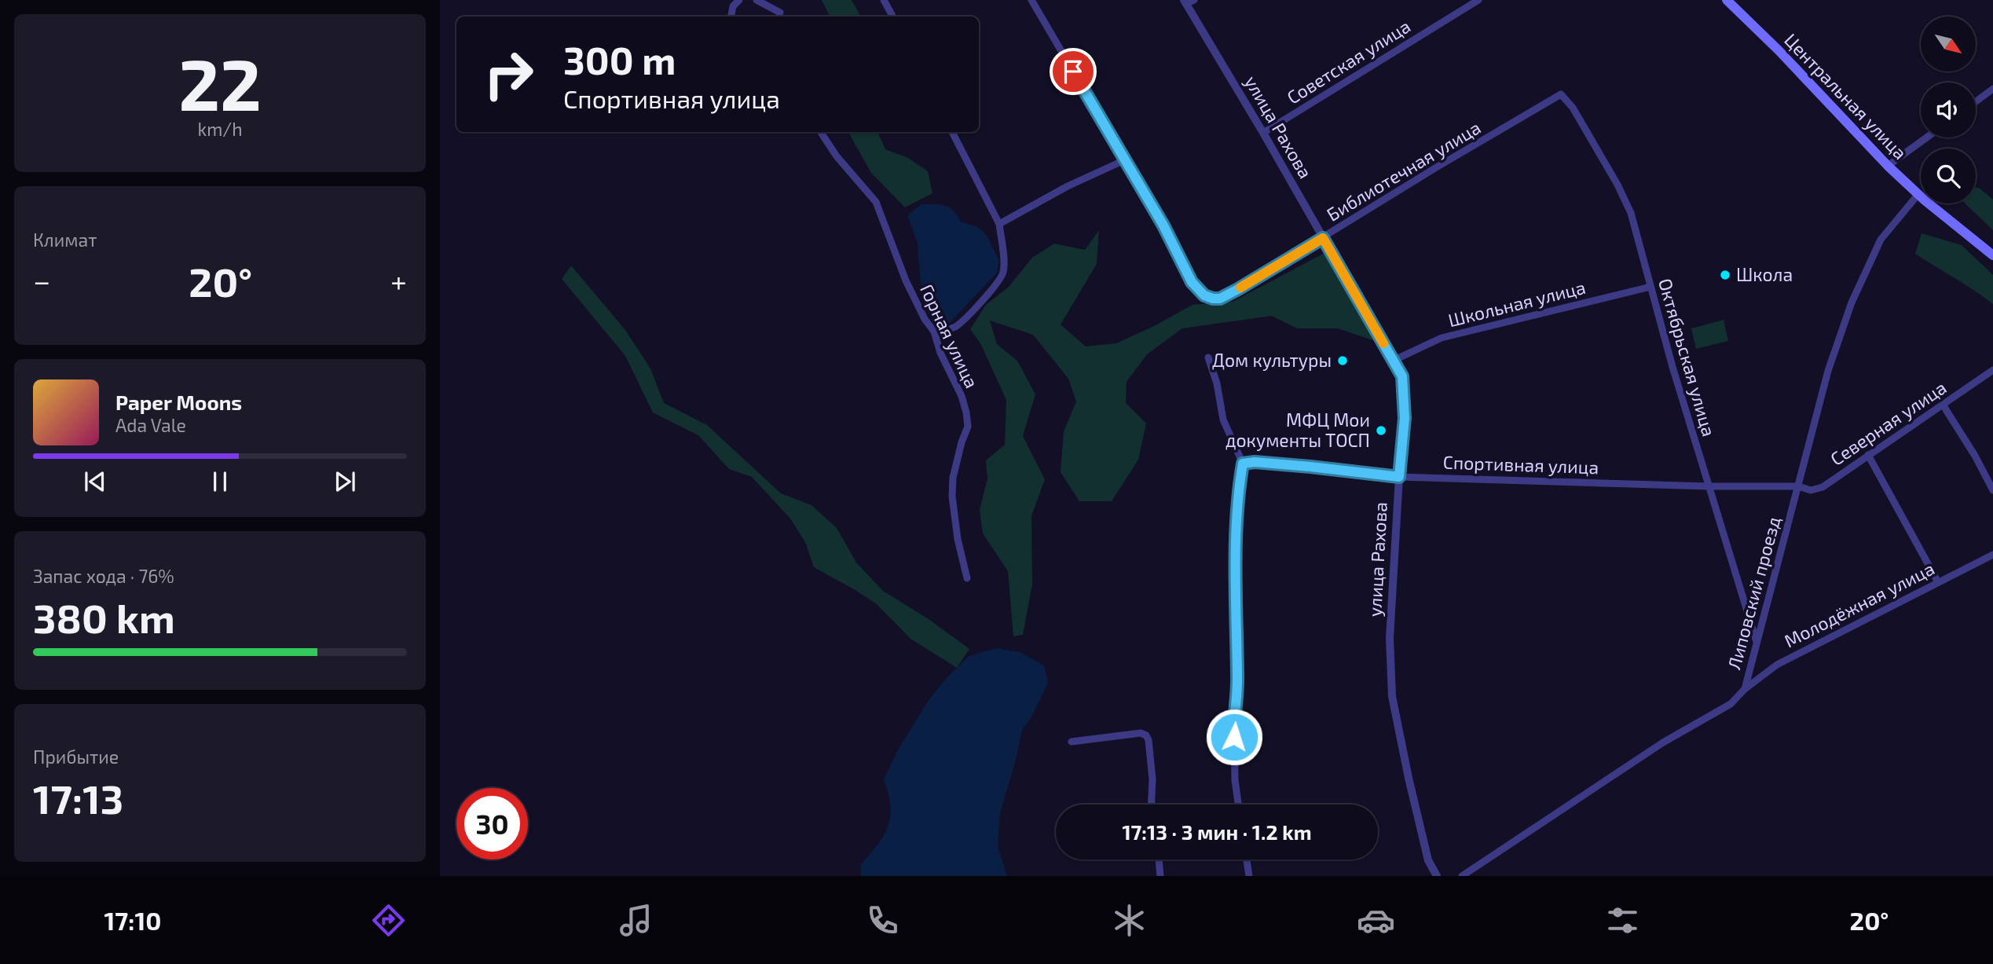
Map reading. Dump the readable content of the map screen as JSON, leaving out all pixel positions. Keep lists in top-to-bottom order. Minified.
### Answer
{"streets":{"main road":["Центральная улица"],"street":["Советская улица","улица Рахова","Библиотечная улица","Школьная улица","Горная улица","Октябрьская улица","Северная улица","Спортивная улица","Липовский проезд","Молодёжная улица"]},"crossings":[["Советская улица","улица Рахова"],["Центральная улица","Липовский проезд"],["улица Рахова","Библиотечная улица"],["улица Рахова","Школьная улица"],["улица Рахова","Спортивная улица"],["Библиотечная улица","Октябрьская улица"],["Школьная улица","Октябрьская улица"],["Октябрьская улица","Спортивная улица"],["Октябрьская улица","Липовский проезд"],["Северная улица","Спортивная улица"],["Северная улица","Липовский проезд"],["Спортивная улица","Липовский проезд"],["Липовский проезд","Молодёжная улица"]],"places":["Школа","Дом культуры","МФЦ Мои документы ТОСП"],"north":"bottom right","page":{"tile":[["22","km/h"],"Климат",["Запас хода · 76%","380 km"],["Прибытие","17:13"]],"turn":["300 m","Спортивная улица"],"heat":["−","20°","+"],"song":["Paper Moons","Ada Vale"],"limit":"30","trip":"17:13 · 3 мин · 1.2 km","tabs":["17:10","20°"]}}
